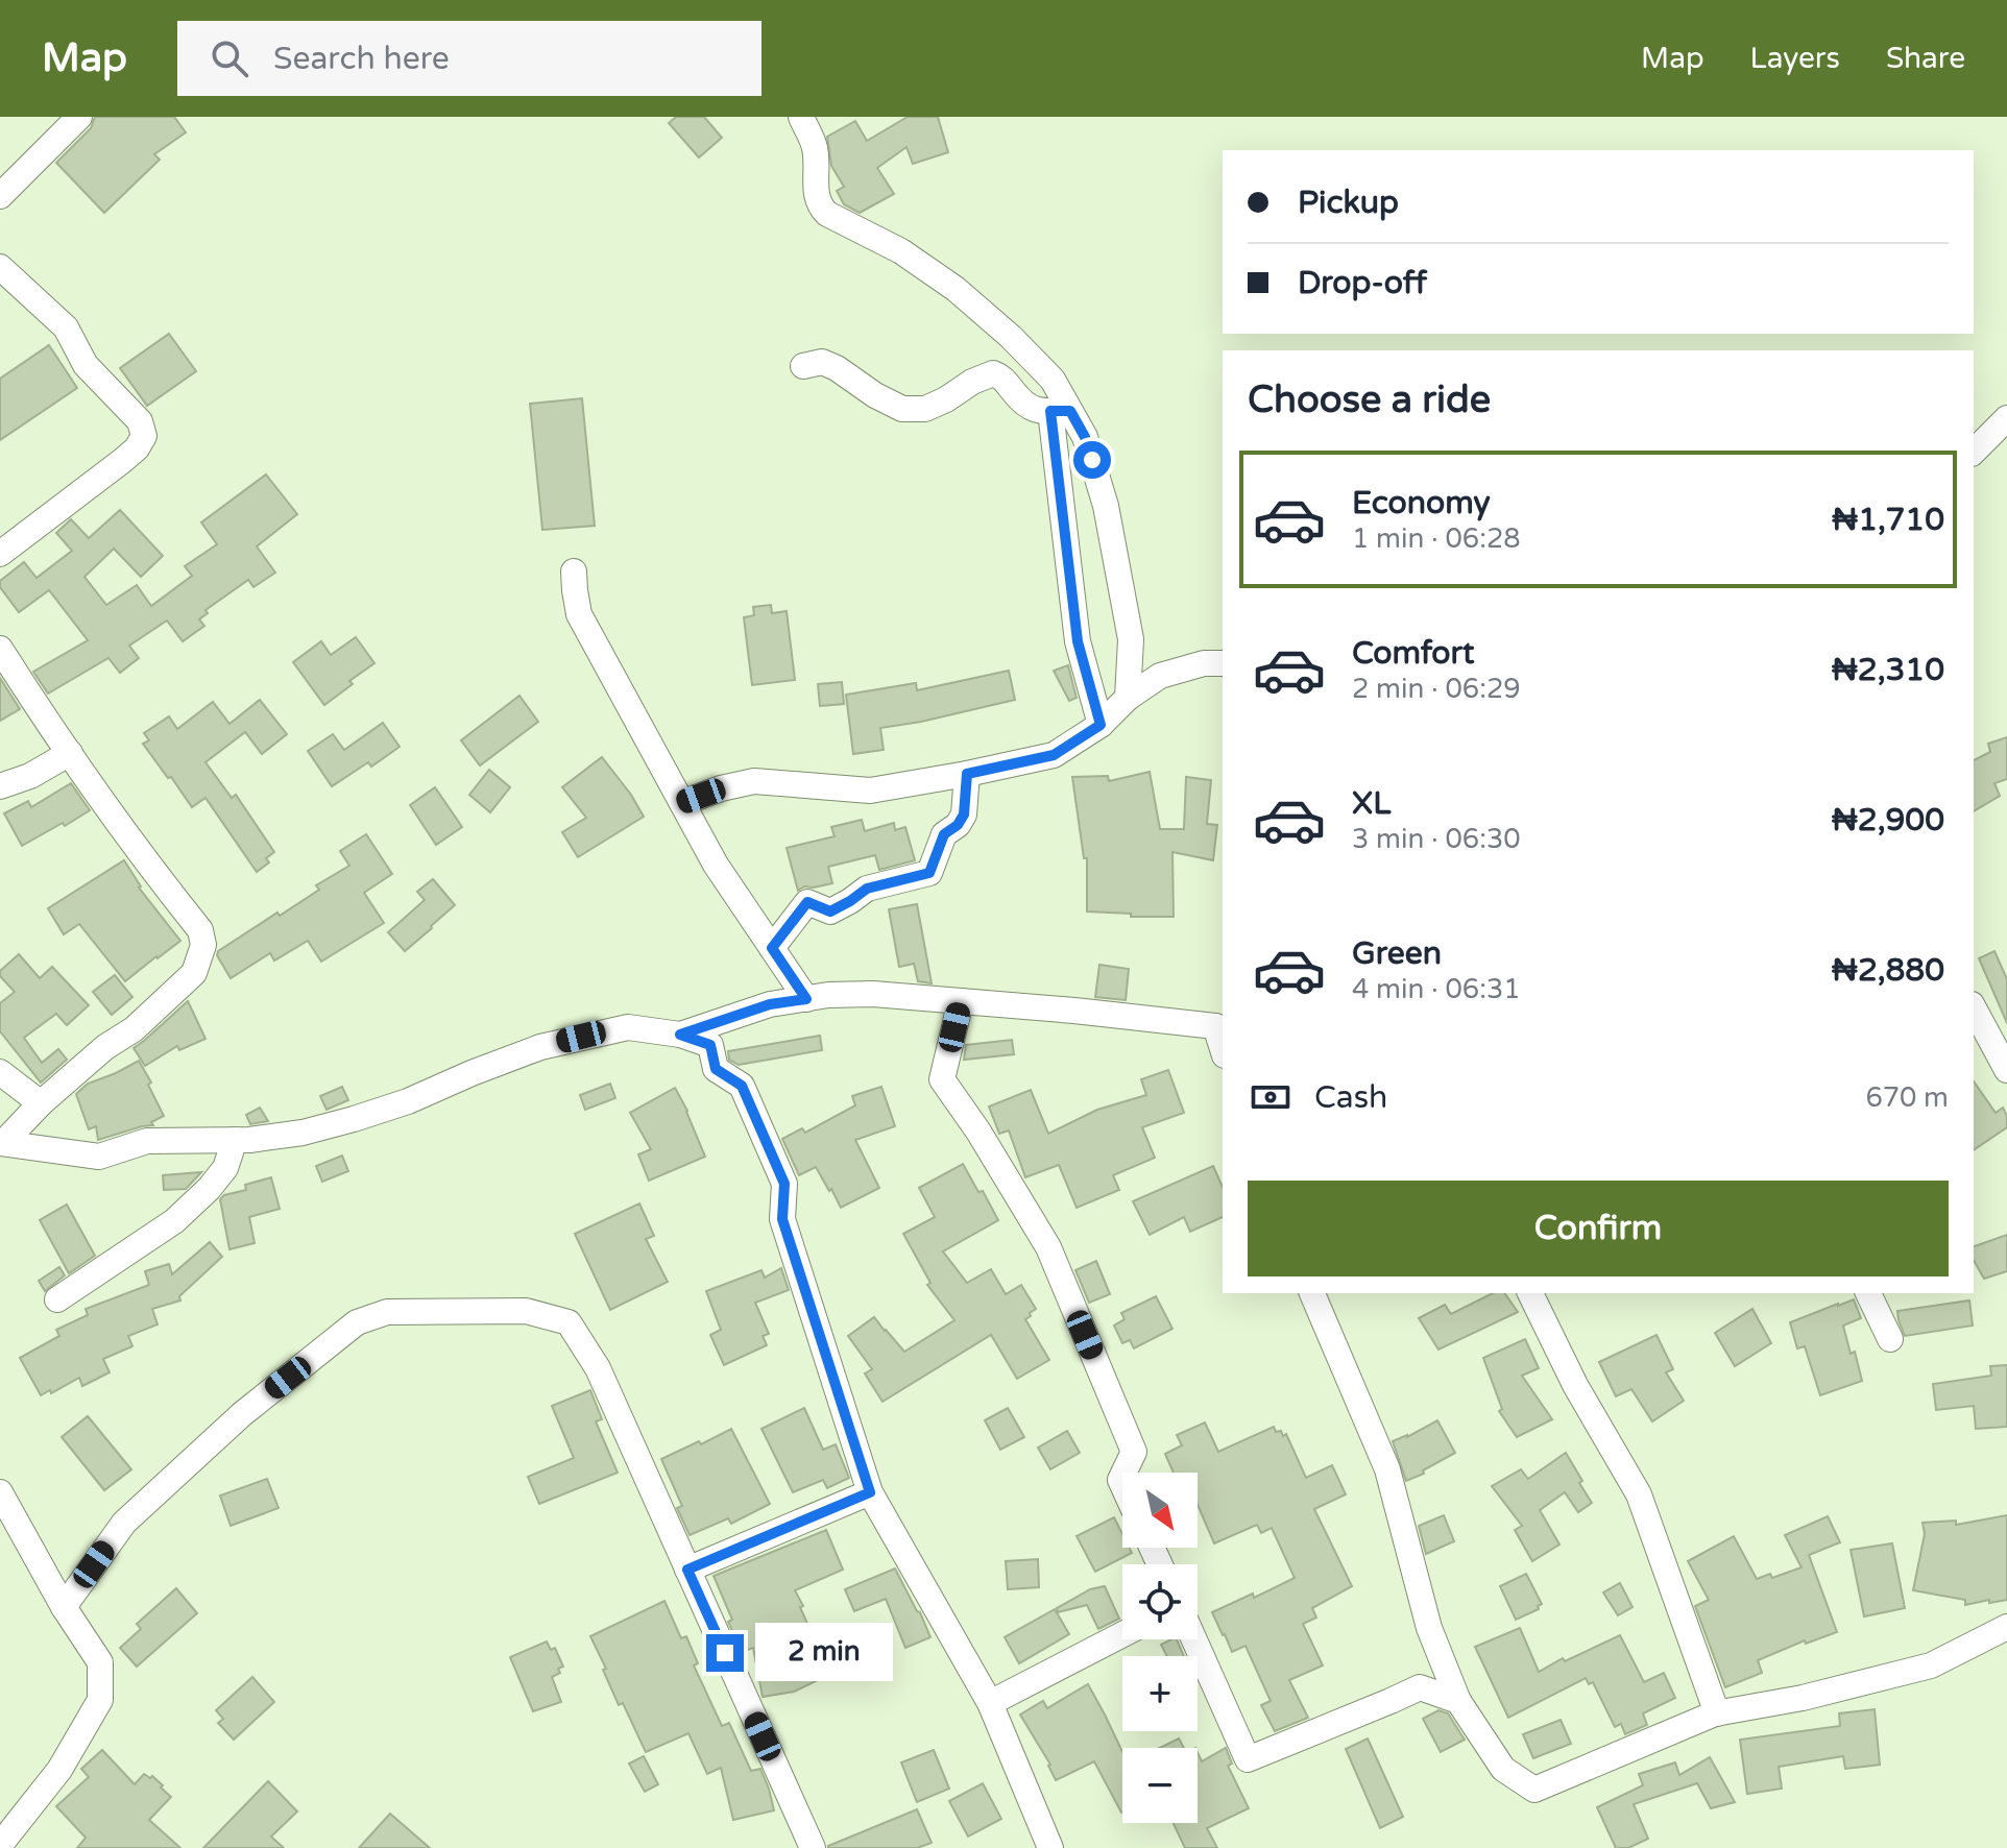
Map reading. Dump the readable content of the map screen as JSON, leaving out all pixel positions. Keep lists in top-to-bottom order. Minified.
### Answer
{"north":"bottom right","page":{"header":"Map","search":"Search here","nav":["Map","Layers","Share"],"banner":["Pickup","Drop-off"],"heading":"Choose a ride","list":[{"name":"Economy","note":"1 min · 06:28","value":"₦1,710"},{"name":"Comfort","note":"2 min · 06:29","value":"₦2,310"},{"name":"XL","note":"3 min · 06:30","value":"₦2,900"},{"name":"Green","note":"4 min · 06:31","value":"₦2,880"}],"pay":["Cash","670 m"],"buttons":"Confirm","map_buttons":["+","−"],"bubble":"2 min"}}
